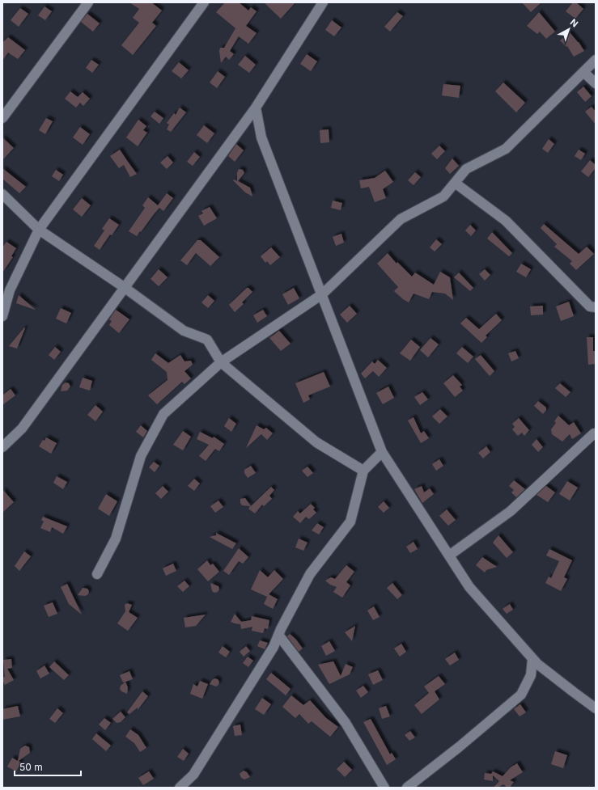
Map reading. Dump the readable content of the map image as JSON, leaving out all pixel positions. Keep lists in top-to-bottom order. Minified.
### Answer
{"scale_bar":"50 m","north":"top right"}
